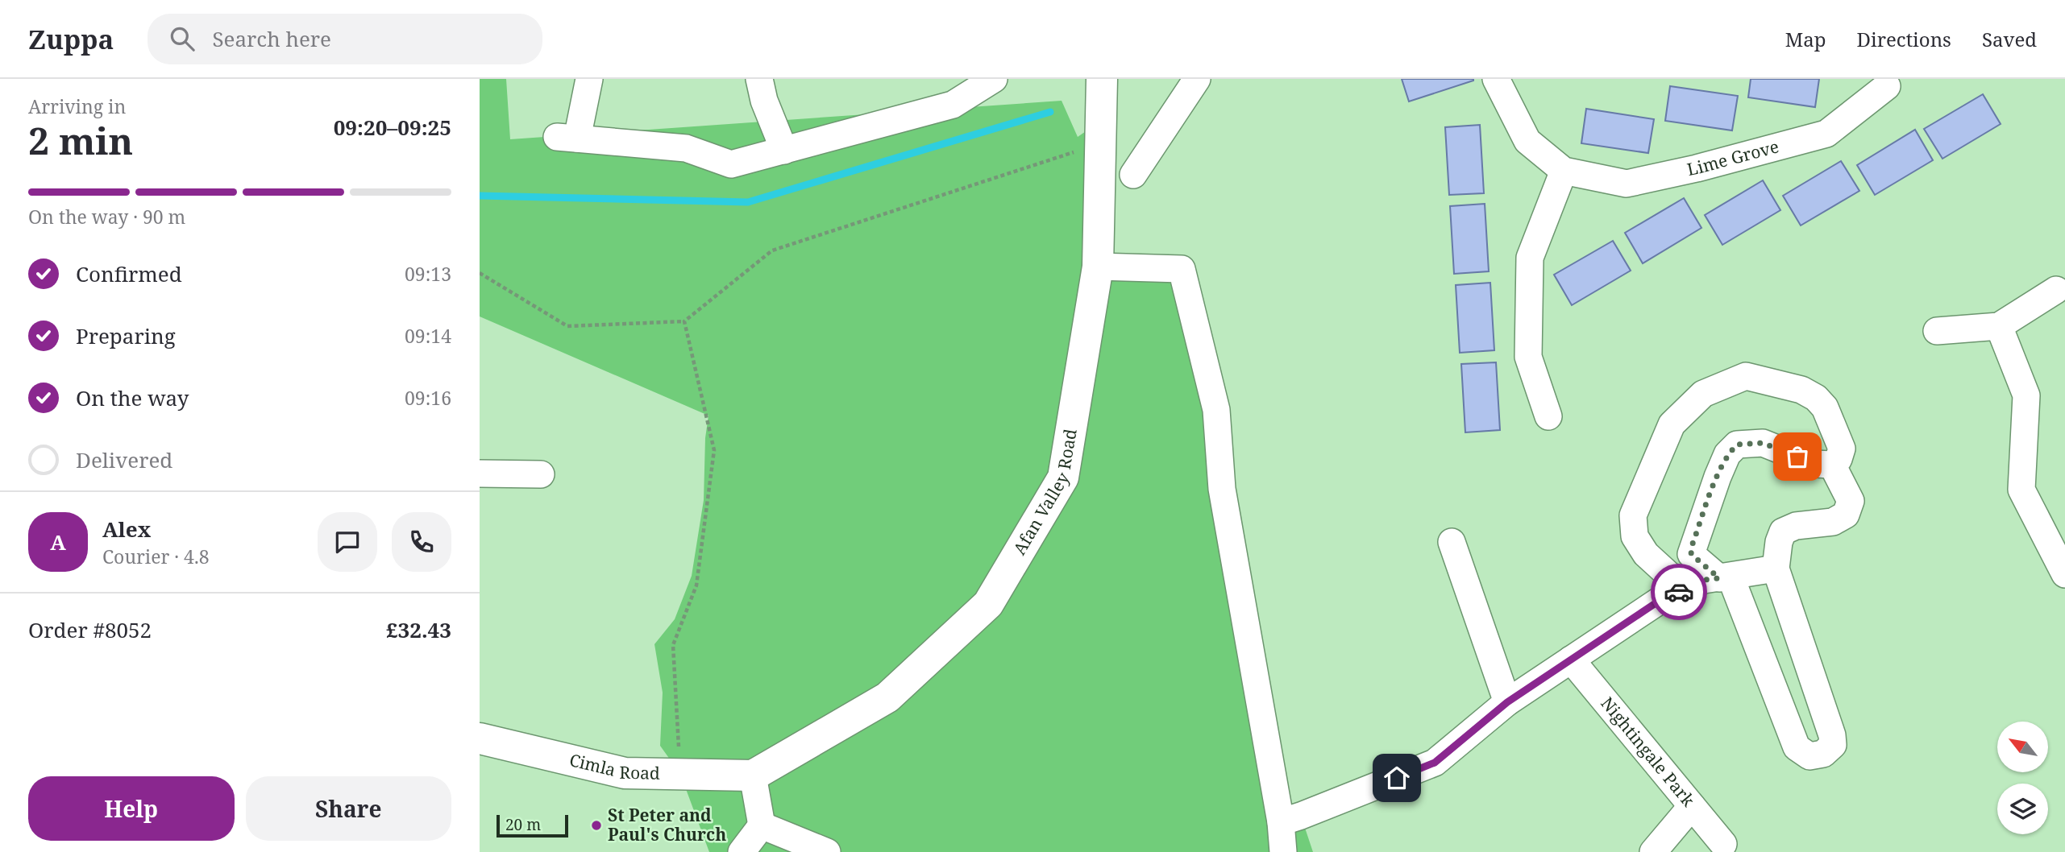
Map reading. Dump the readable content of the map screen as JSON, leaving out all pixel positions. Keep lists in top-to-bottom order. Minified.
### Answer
{"streets":{"main road":["Afan Valley Road","Cimla Road"],"street":["Lime Grove","Nightingale Park"]},"crossings":[["Afan Valley Road","Cimla Road"]],"places":["St Peter and Paul's Church"],"scale_bar":"20 m","north":"top left","page":{"header":"Zuppa","search":"Search here","nav":["Map","Directions","Saved"],"heading":["2 min","Arriving in","09:20–09:25"],"panel":["Alex","Courier · 4.8","Order #8052","£32.43"],"bar":"On the way · 90 m","list":[["Confirmed","09:13"],["Preparing","09:14"],["On the way","09:16"],"Delivered"],"round":"A","buttons":["Help","Share"],"scale":"20 m"}}
